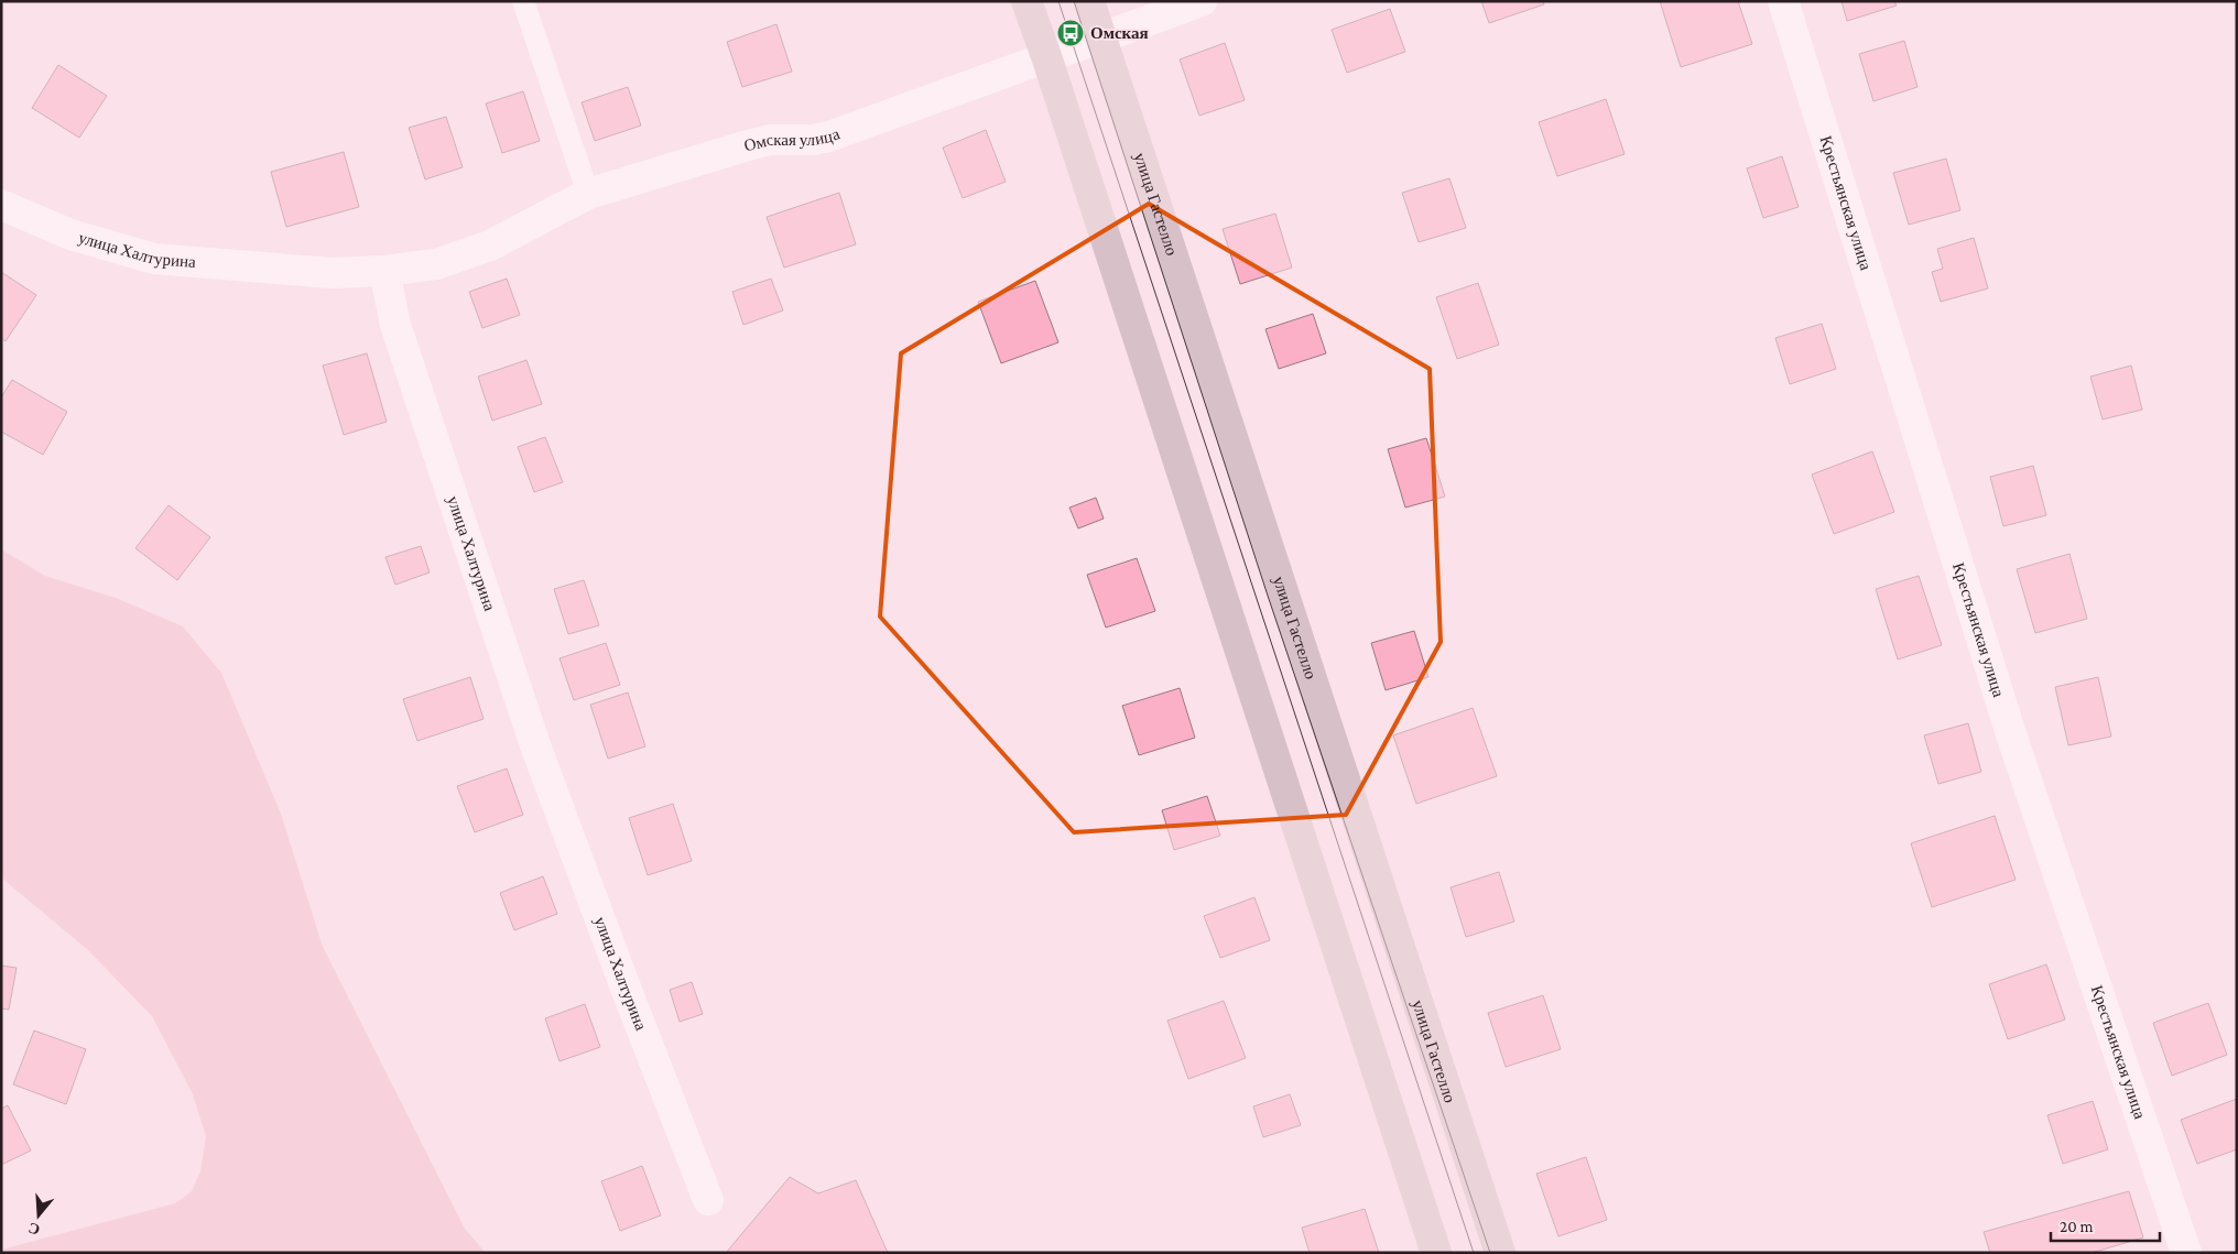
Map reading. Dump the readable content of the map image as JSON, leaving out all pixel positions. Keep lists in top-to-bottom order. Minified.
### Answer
{"streets":{"street":["Омская улица","улица Гастелло","Крестьянская улица","улица Халтурина"]},"crossings":[["Омская улица","улица Гастелло"],["Омская улица","улица Халтурина"]],"places":{"bus stop":["Омская"]},"scale_bar":"20 m","north":"bottom"}
